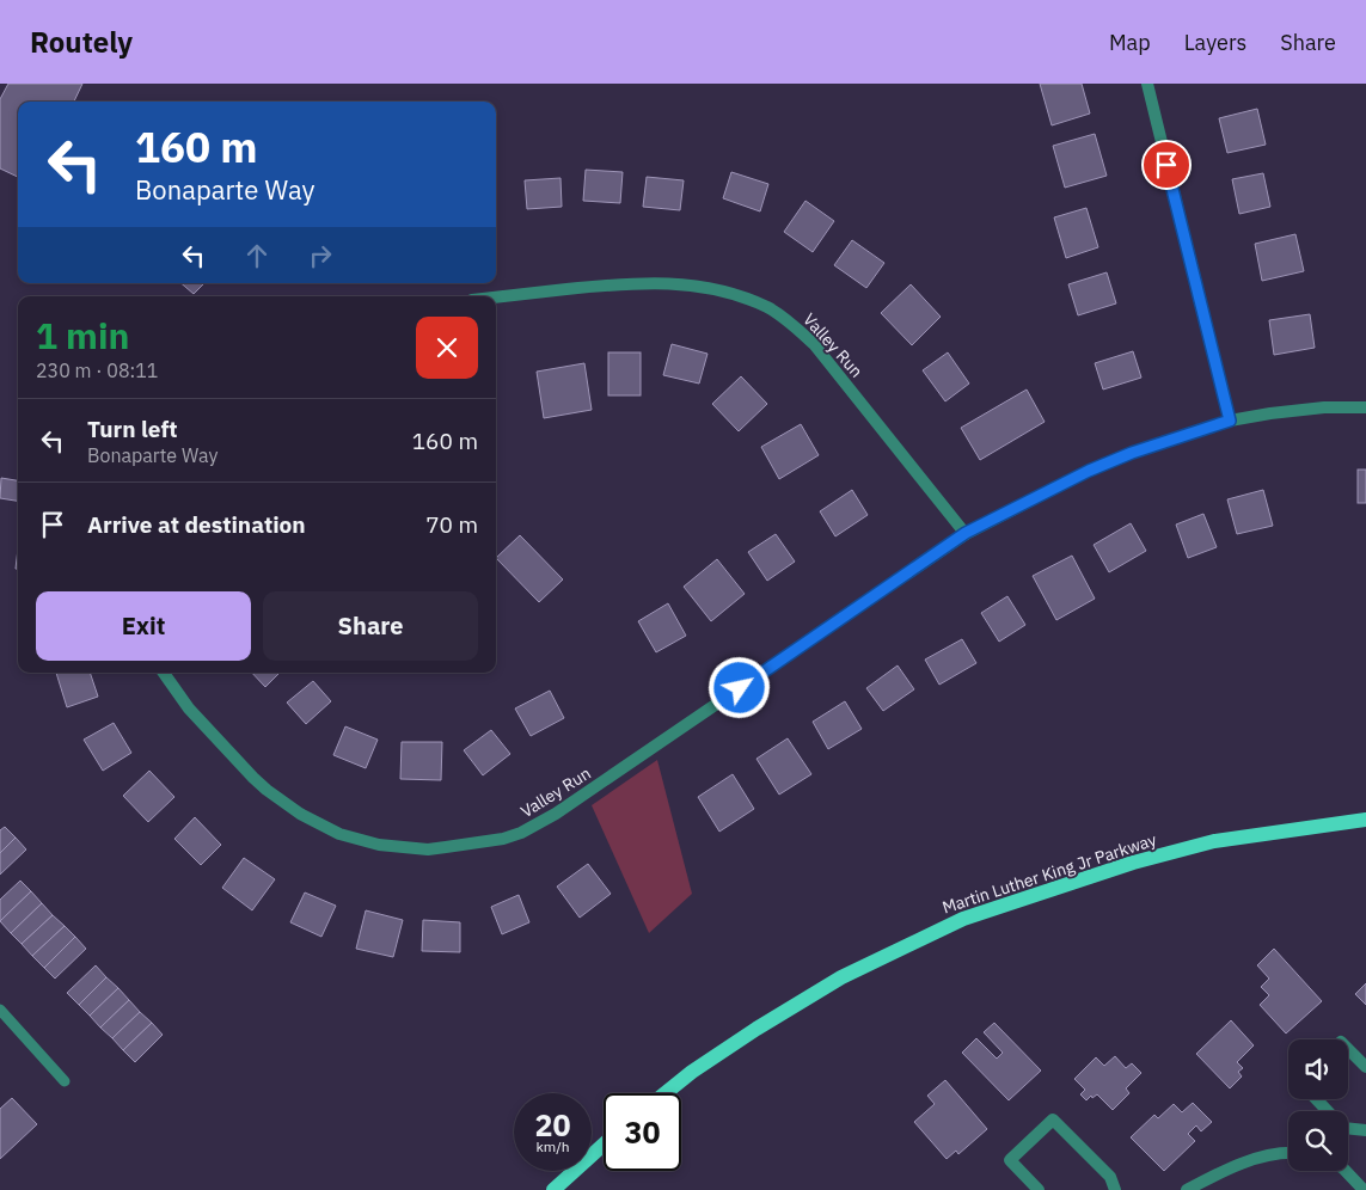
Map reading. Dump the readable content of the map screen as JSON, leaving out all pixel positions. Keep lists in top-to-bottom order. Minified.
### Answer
{"streets":{"main road":["Martin Luther King Jr Parkway"],"street":["Valley Run"]},"page":{"header":"Routely","nav":["Map","Layers","Share"],"turn":["160 m","Bonaparte Way"],"heading":["1 min","230 m · 08:11"],"list":[{"name":"Turn left","note":"Bonaparte Way","value":"160 m"},{"name":"Arrive at destination","value":"70 m"}],"buttons":["Exit","Share"],"speed":"20 km/h","limit":"30"}}
